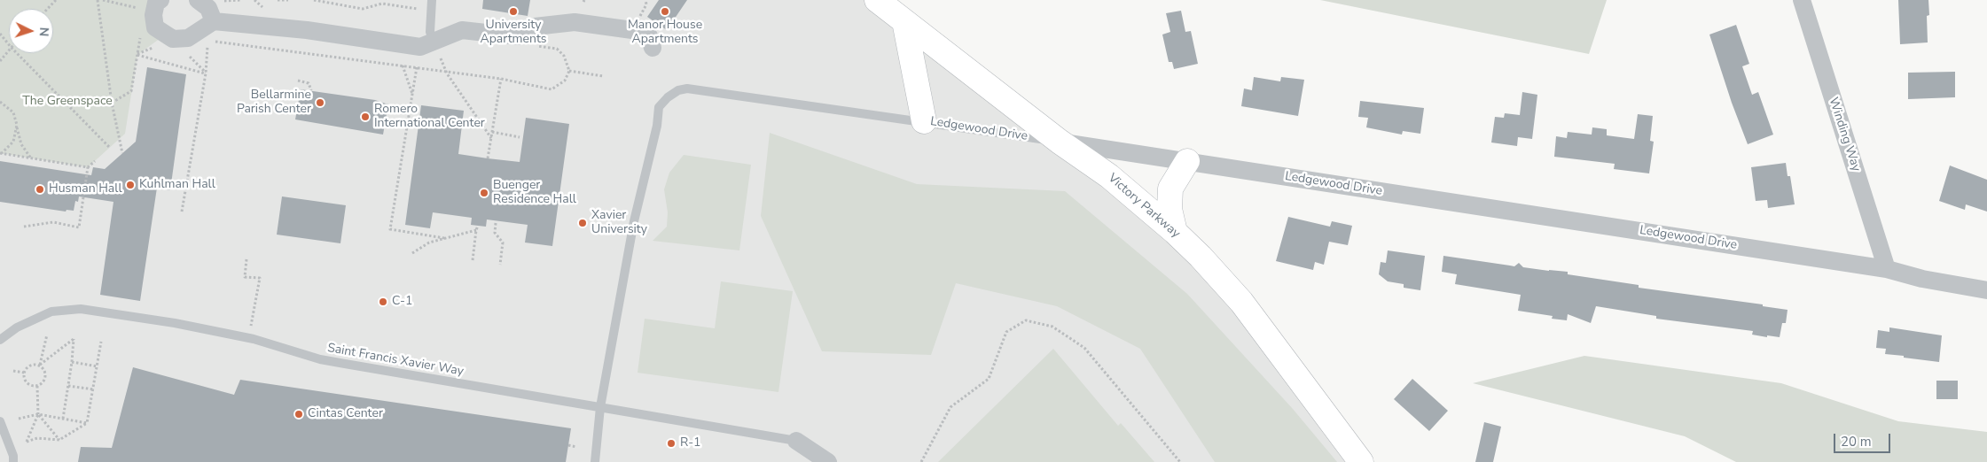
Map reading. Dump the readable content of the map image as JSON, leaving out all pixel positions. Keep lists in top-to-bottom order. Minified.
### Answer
{"streets":{"street":["Ledgewood Drive","Winding Way","Victory Parkway"],"lane":["Saint Francis Xavier Way"]},"crossings":[["Ledgewood Drive","Winding Way"],["Ledgewood Drive","Victory Parkway"],["Ledgewood Drive","Saint Francis Xavier Way"]],"parks":["The Greenspace"],"places":["University Apartments","Manor House Apartments","Bellarmine Parish Center","Romero International Center","Kuhlman Hall","Husman Hall","Buenger Residence Hall","Xavier University","C-1","Cintas Center","R-1"],"scale_bar":"20 m","north":"right"}
